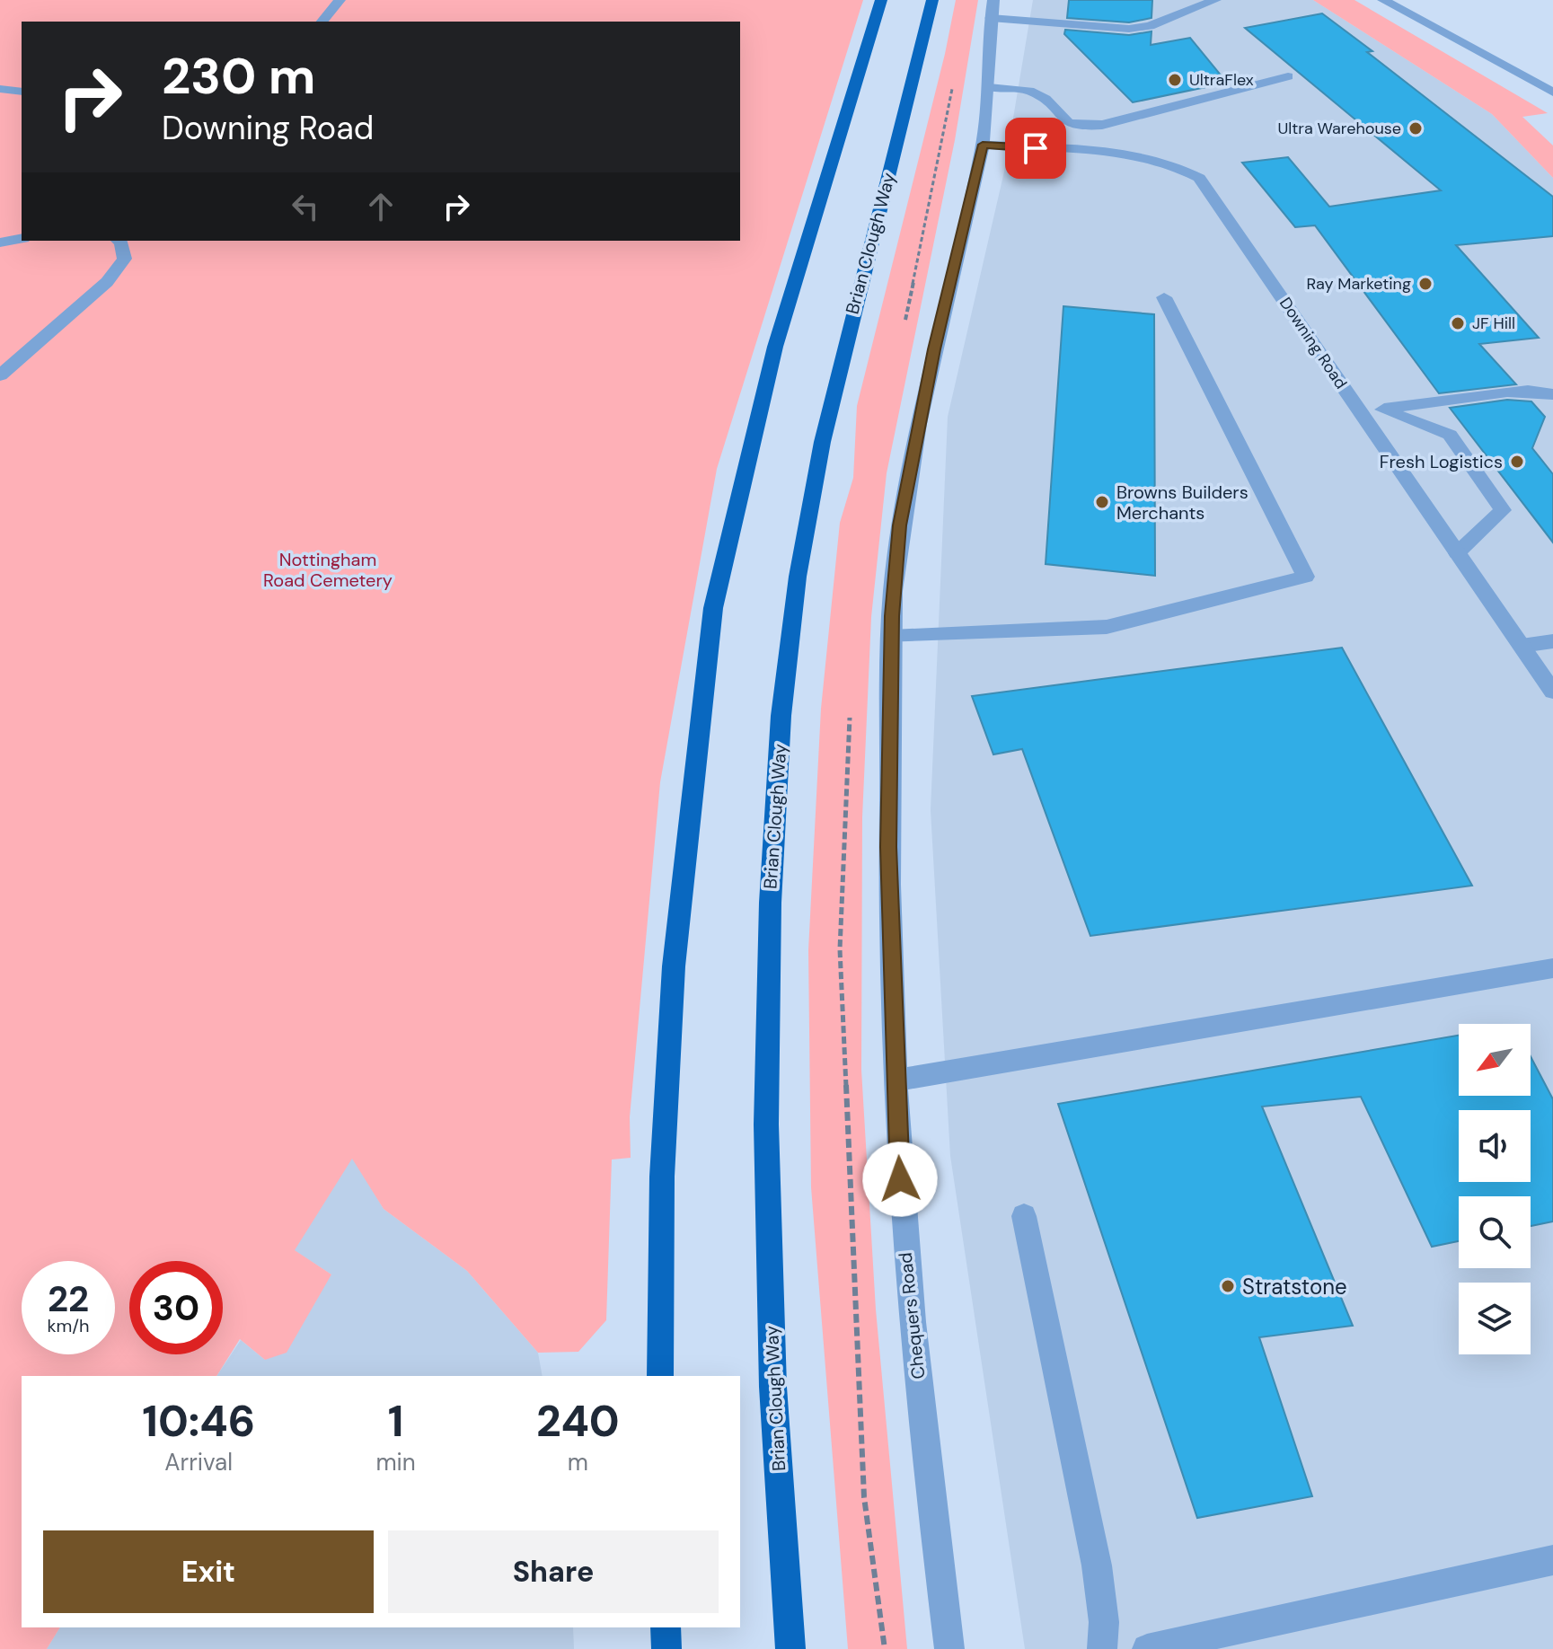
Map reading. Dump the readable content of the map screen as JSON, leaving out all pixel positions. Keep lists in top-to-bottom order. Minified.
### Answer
{"streets":{"highway":["Brian Clough Way"],"street":["Downing Road","Chequers Road"]},"crossings":[["Downing Road","Chequers Road"]],"parks":["Nottingham Road Cemetery"],"places":["UltraFlex","Ultra Warehouse","Ray Marketing","JF Hill","Fresh Logistics","Browns Builders Merchants","Stratstone"],"north":"bottom left","page":{"turn":["230 m","Downing Road"],"speed":"22 km/h","limit":"30","eta":["10:46","Arrival","1","min","240","m"],"buttons":["Exit","Share"]}}
